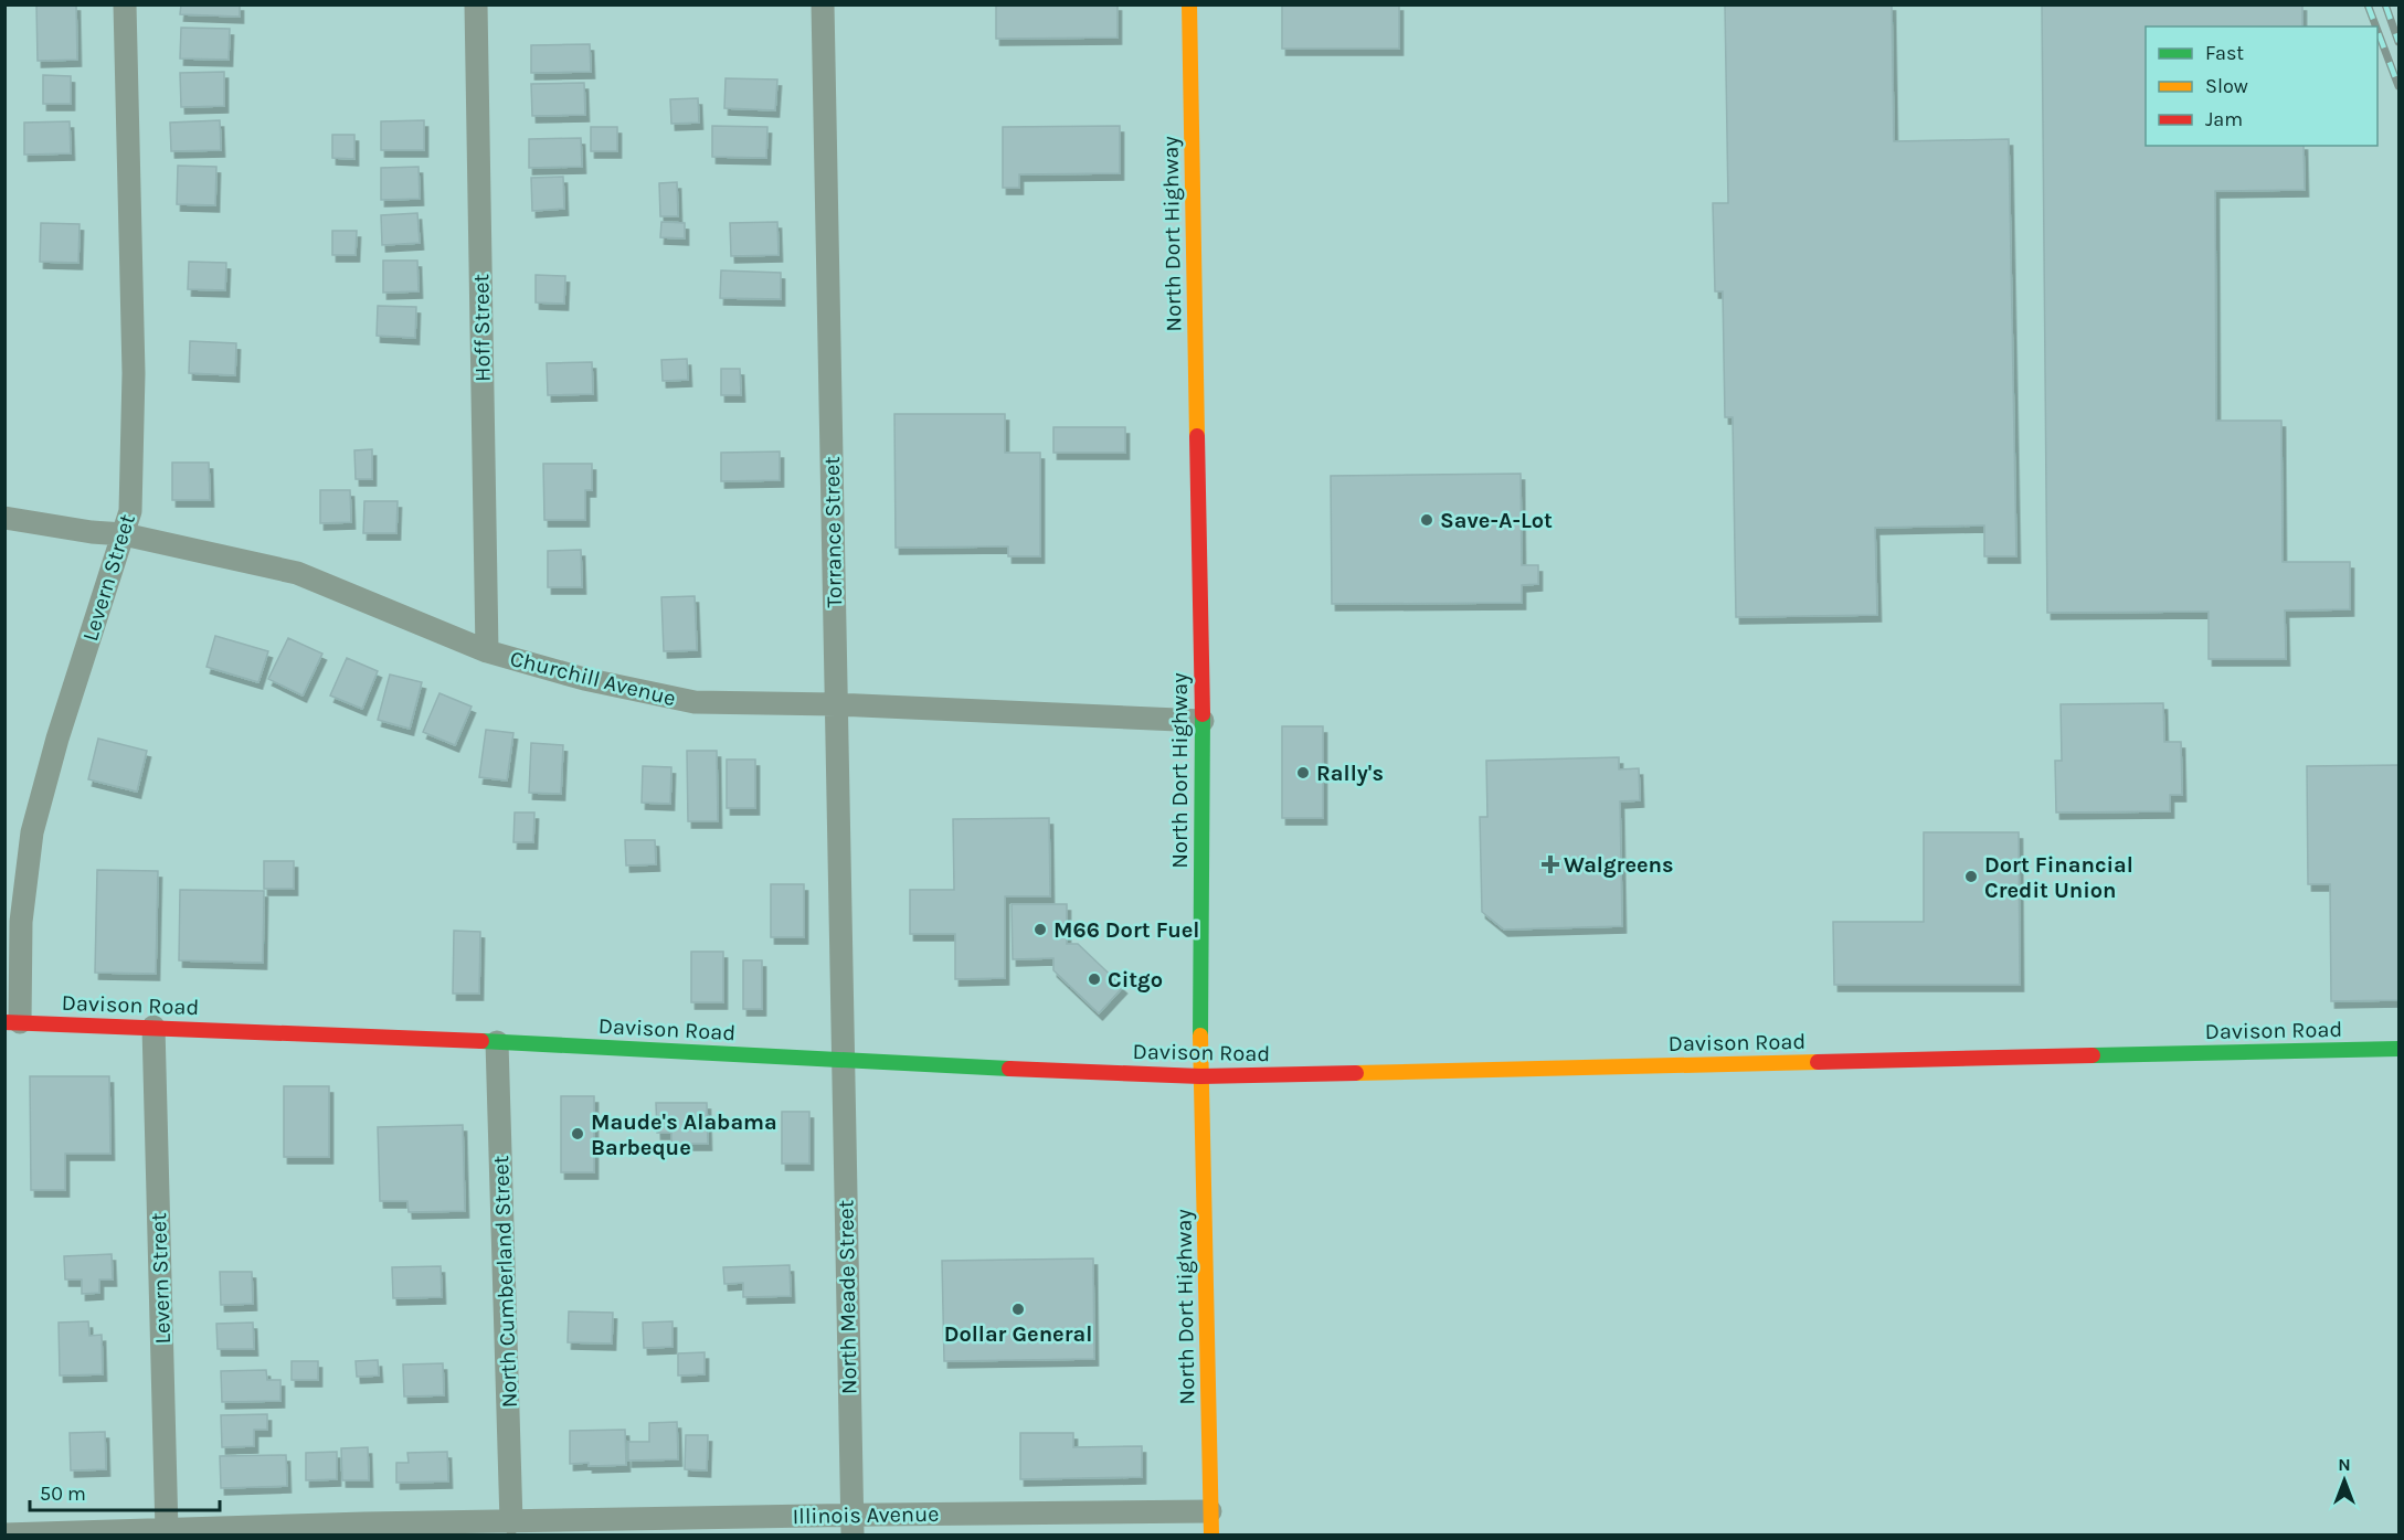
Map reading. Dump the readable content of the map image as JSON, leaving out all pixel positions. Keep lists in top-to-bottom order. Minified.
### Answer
{"streets":{"main road":["North Dort Highway","Davison Road"],"street":["Hoff Street","Torrance Street","Levern Street","Churchill Avenue","North Cumberland Street","North Meade Street","Illinois Avenue"]},"crossings":[["North Dort Highway","Churchill Avenue"],["North Dort Highway","Davison Road"],["North Dort Highway","Illinois Avenue"],["Hoff Street","Churchill Avenue"],["Torrance Street","Churchill Avenue"],["Torrance Street","Davison Road"],["Torrance Street","North Meade Street"],["Levern Street","Churchill Avenue"],["Levern Street","Davison Road"],["Levern Street","Illinois Avenue"],["Davison Road","North Cumberland Street"],["Davison Road","North Meade Street"],["North Cumberland Street","Illinois Avenue"],["North Meade Street","Illinois Avenue"]],"places":{"other":["Save-A-Lot","Rally's","Dort Financial Credit Union","M66 Dort Fuel","Citgo","Maude's Alabama Barbeque","Dollar General"],"health":["Walgreens"]},"legend":["Fast","Slow","Jam"],"scale_bar":"50 m","north":"top"}
